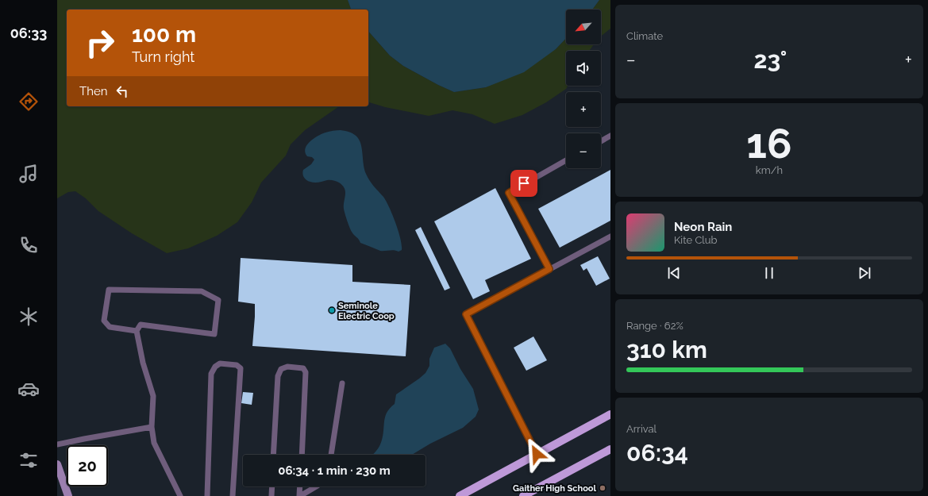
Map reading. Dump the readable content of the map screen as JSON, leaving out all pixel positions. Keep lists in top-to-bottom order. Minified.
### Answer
{"places":["Seminole Electric Coop","Gaither High School"],"north":"bottom left","page":{"tabs":"06:33","tile":["Climate",["16","km/h"],["Range · 62%","310 km"],["Arrival","06:34"]],"map_buttons":["+","−"],"turn":["100 m","Turn right"],"heat":["−","23°","+"],"then":"Then","song":["Neon Rain","Kite Club"],"limit":"20","trip":"06:34 · 1 min · 230 m"}}
